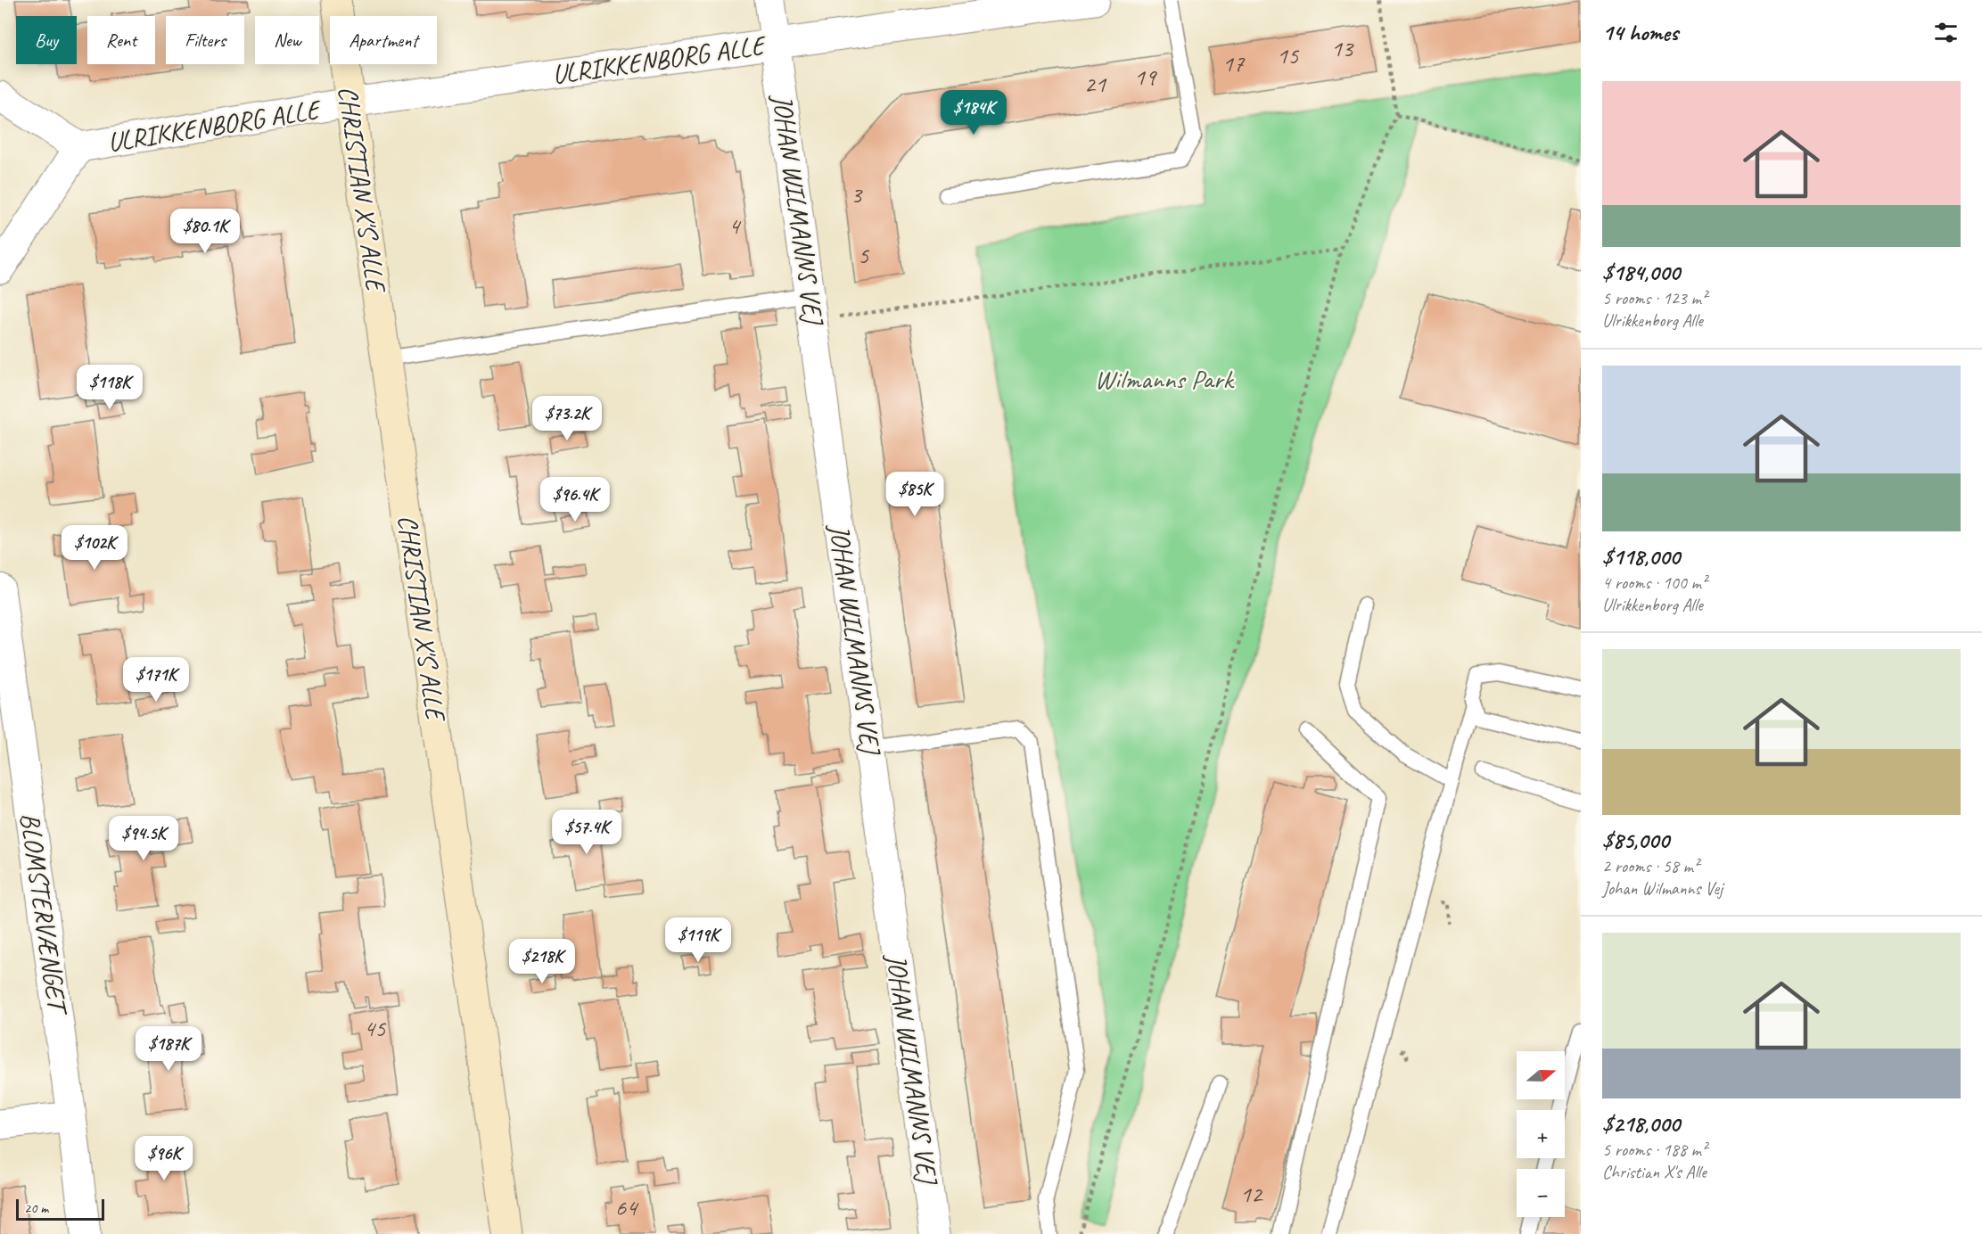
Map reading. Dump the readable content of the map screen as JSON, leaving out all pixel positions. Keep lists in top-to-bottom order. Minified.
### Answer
{"streets":{"street":["ULRIKKENBORG ALLE","CHRISTIAN X'S ALLE","JOHAN WILMANNS VEJ","BLOMSTERVÆNGET"]},"crossings":[["ULRIKKENBORG ALLE","CHRISTIAN X'S ALLE"],["ULRIKKENBORG ALLE","JOHAN WILMANNS VEJ"]],"parks":["Wilmanns Park"],"house_numbers":["13","15","17","19","21","3","4","5","45","12","64"],"scale_bar":"20 m","north":"right","page":{"heading":"14 homes","chip":["Buy","Rent","Filters","New","Apartment"],"list":[{"name":"$184,000","note":"5 rooms · 123 m² · Ulrikkenborg Alle"},{"name":"$118,000","note":"4 rooms · 100 m² · Ulrikkenborg Alle"},{"name":"$85,000","note":"2 rooms · 58 m² · Johan Wilmanns Vej"},{"name":"$218,000","note":"5 rooms · 188 m² · Christian X's Alle"}],"price":["$184K","$80.1K","$118K","$73.2K","$85K","$96.4K","$102K","$171K","$57.4K","$94.5K","$119K","$218K","$187K","$96K"],"map_buttons":["+","−"],"scale":"20 m"}}
